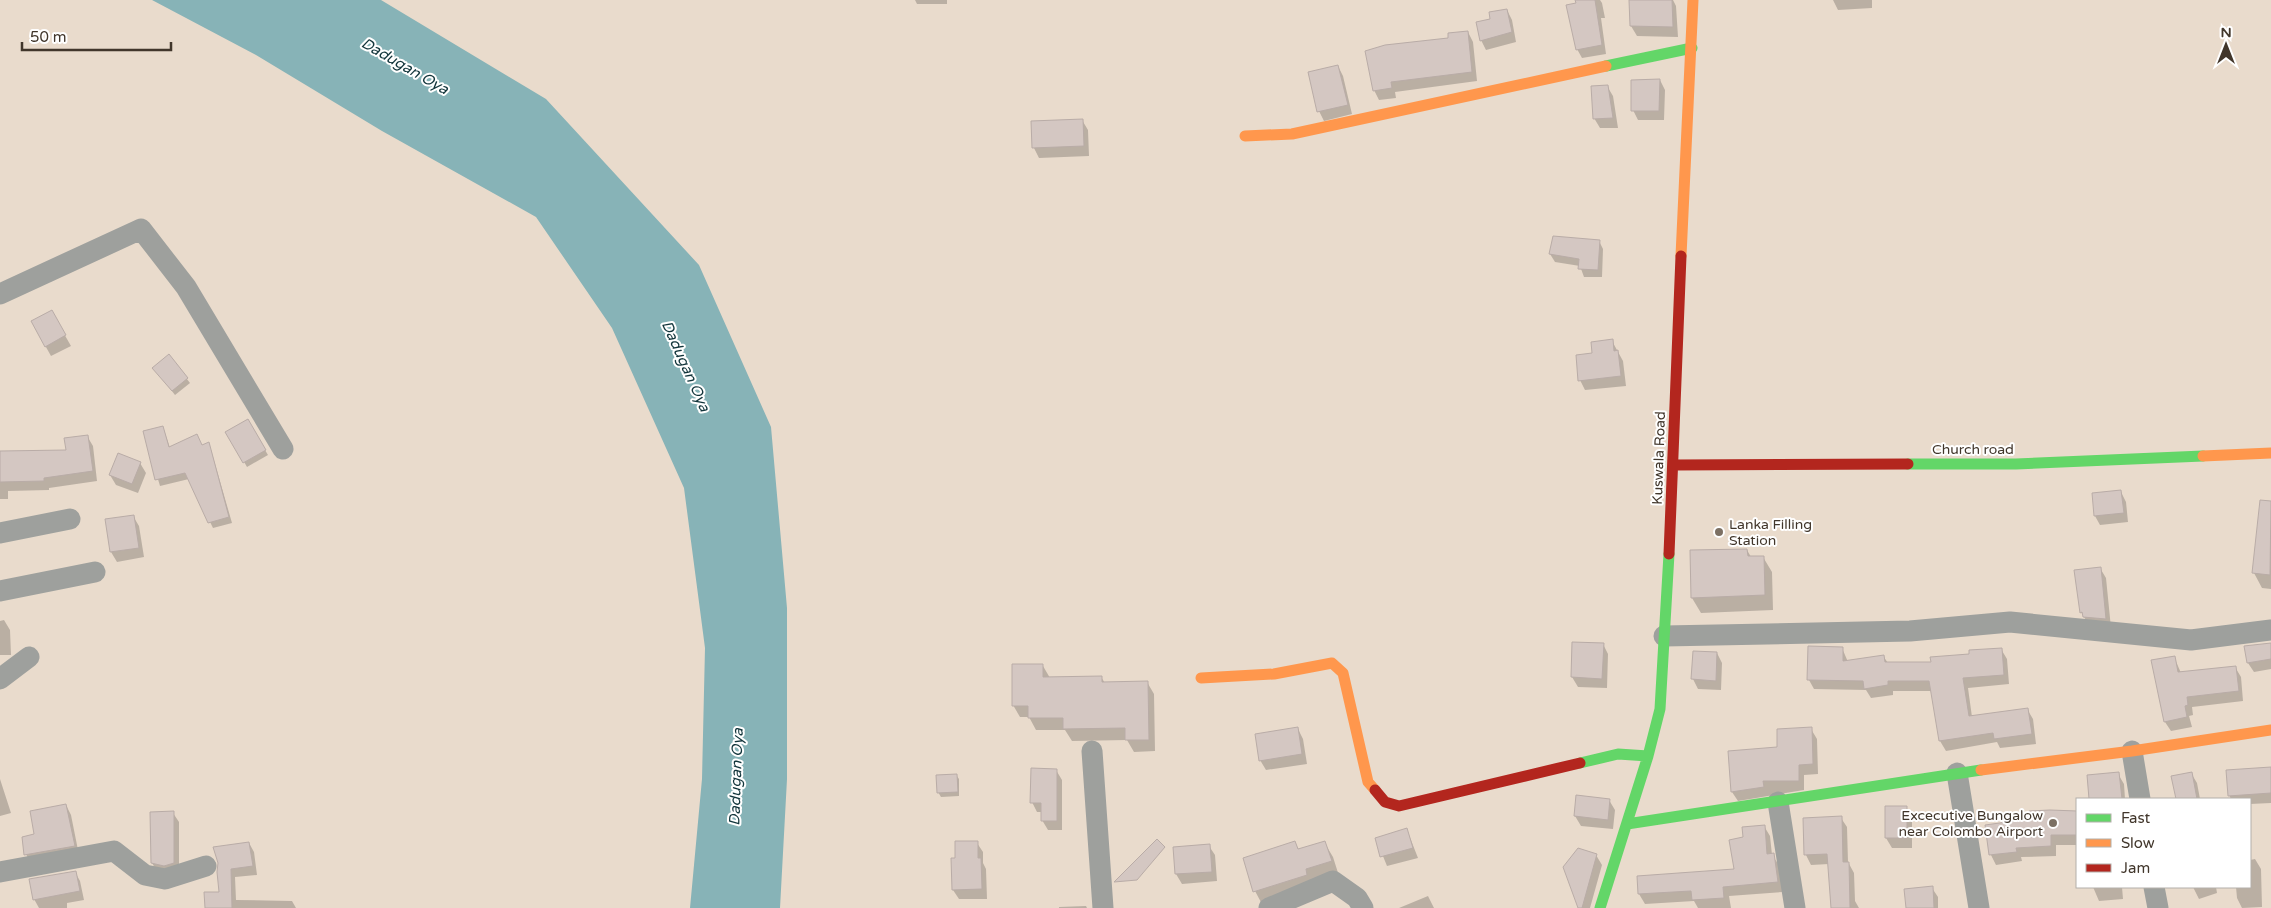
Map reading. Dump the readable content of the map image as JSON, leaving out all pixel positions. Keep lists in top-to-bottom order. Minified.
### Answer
{"streets":{"street":["Church road","Kuswala Road"]},"crossings":[["Church road","Kuswala Road"]],"water":["Dadugan Oya"],"places":["Lanka Filling Station","Excecutive Bungalow near Colombo Airport"],"legend":["Fast","Slow","Jam"],"scale_bar":"50 m","north":"top"}
